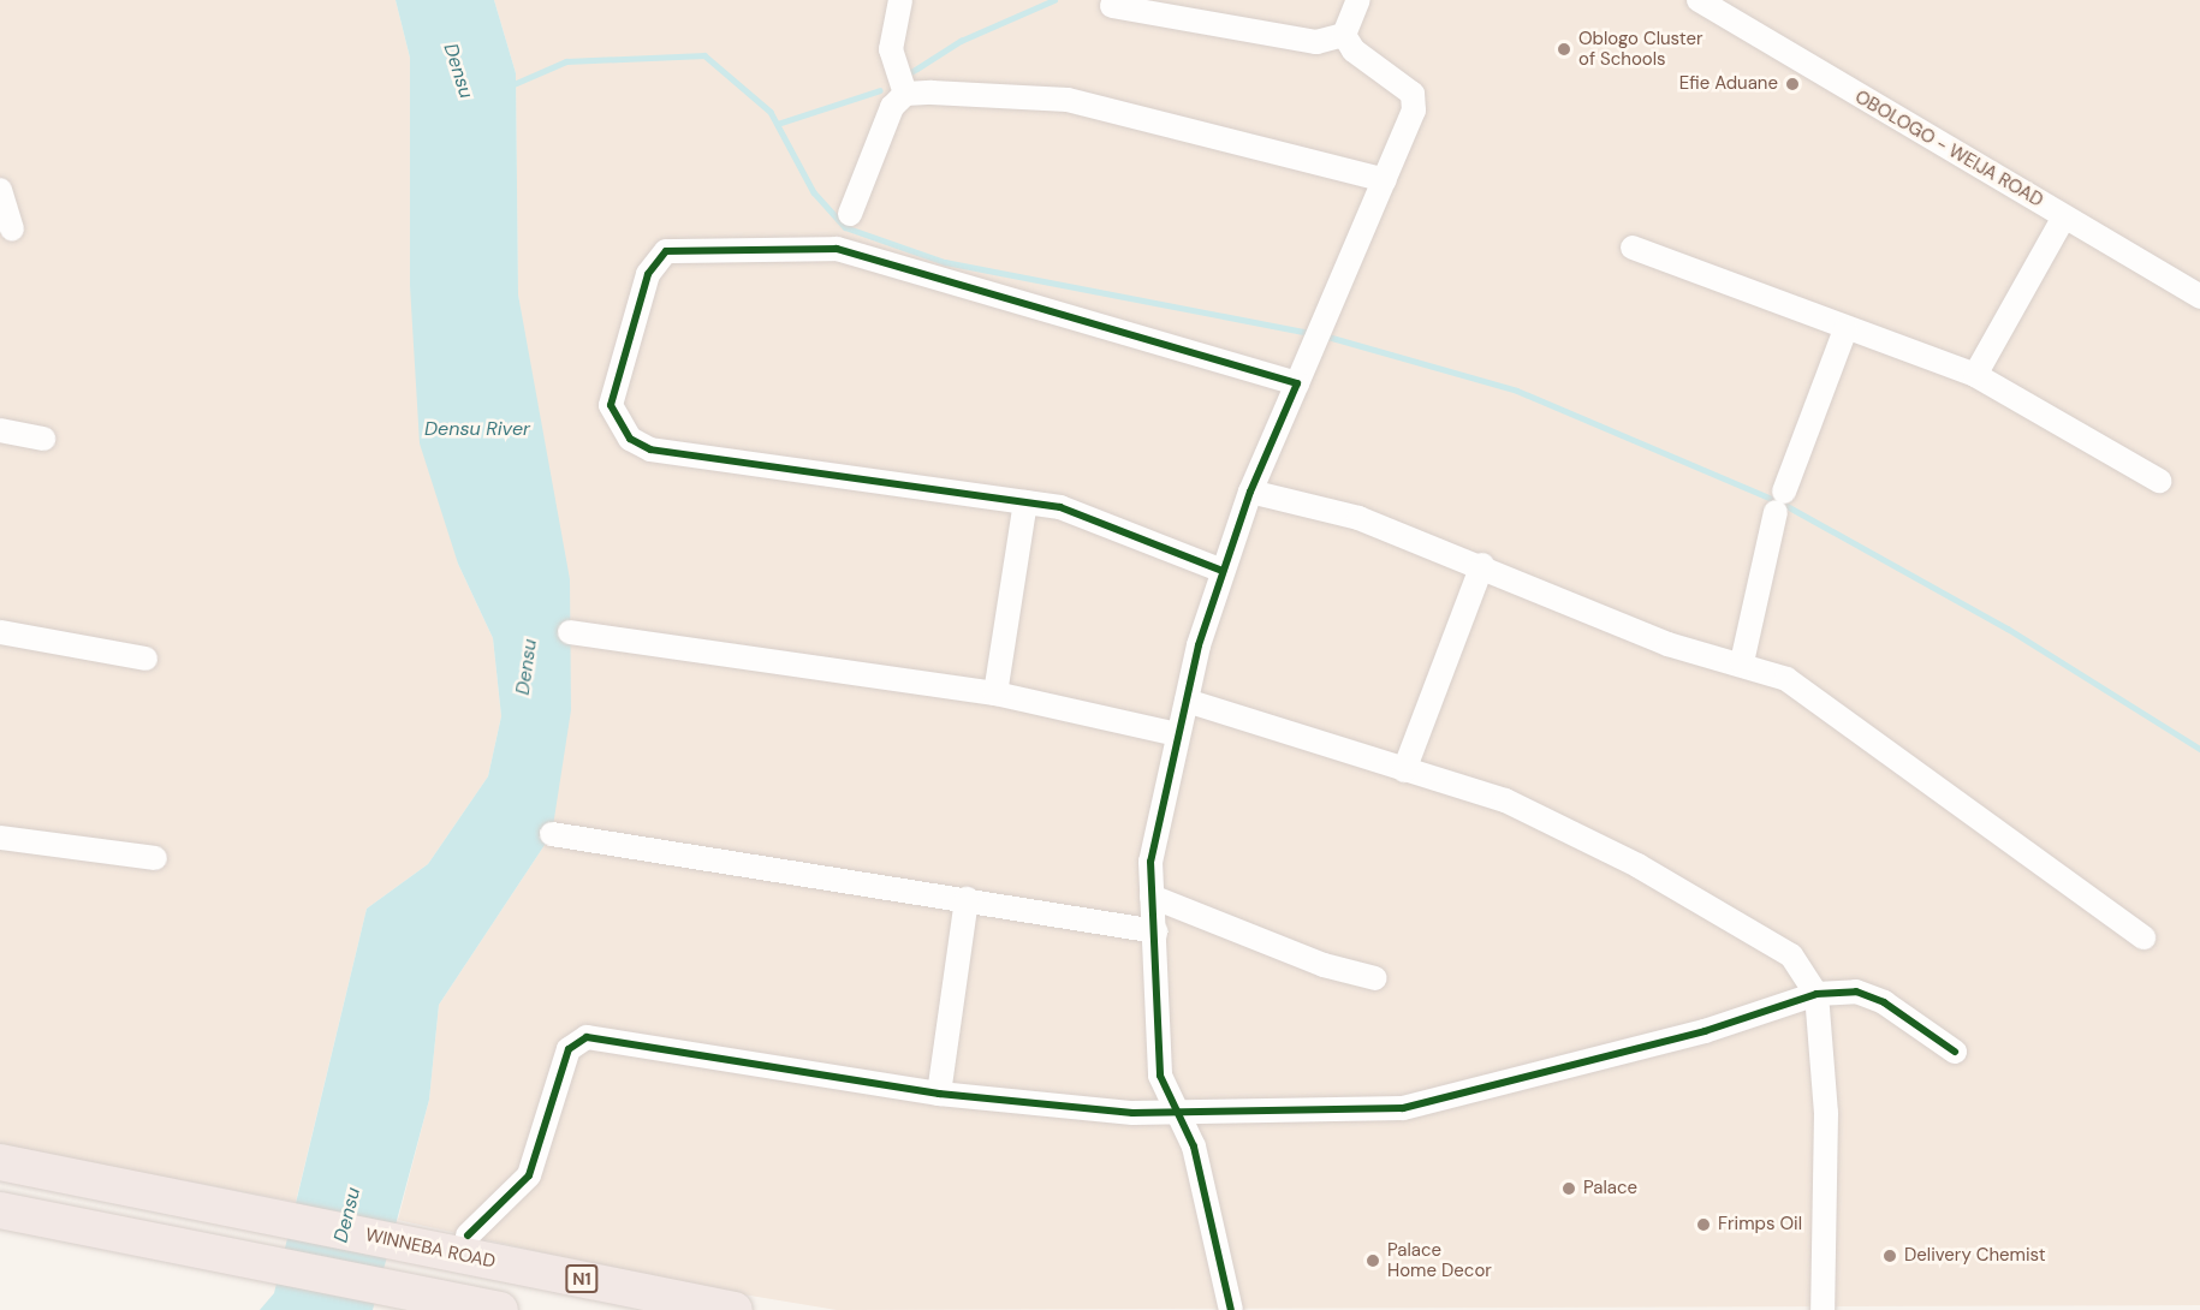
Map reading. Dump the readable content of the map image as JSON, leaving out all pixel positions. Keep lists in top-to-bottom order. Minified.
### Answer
{"streets":{"highway":["WINNEBA ROAD","N1"],"street":["OBOLOGO - WEIJA ROAD"]},"water":["Densu","Densu River"],"places":["Oblogo Cluster of Schools","Efie Aduane","Palace","Frimps Oil","Delivery Chemist","Palace Home Decor"]}
